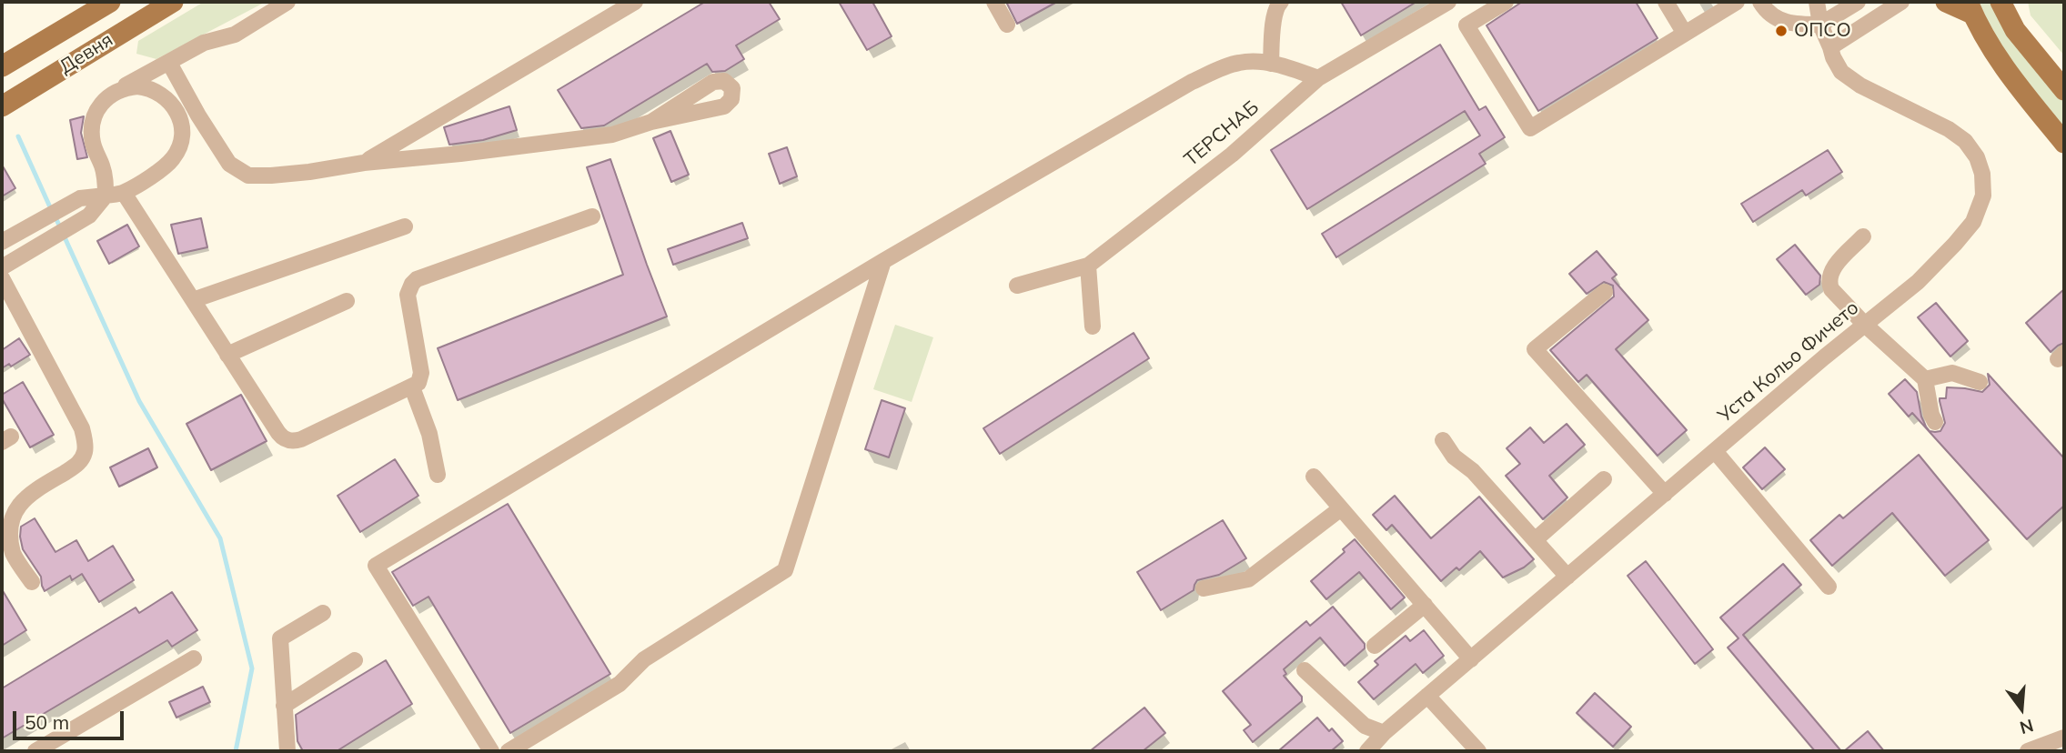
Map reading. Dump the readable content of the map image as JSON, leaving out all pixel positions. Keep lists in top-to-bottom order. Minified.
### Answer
{"streets":{"main road":["Девня"],"street":["ТЕРСНАБ","Уста Кольо Фичето"]},"places":["ОПСО"],"scale_bar":"50 m","north":"bottom"}
